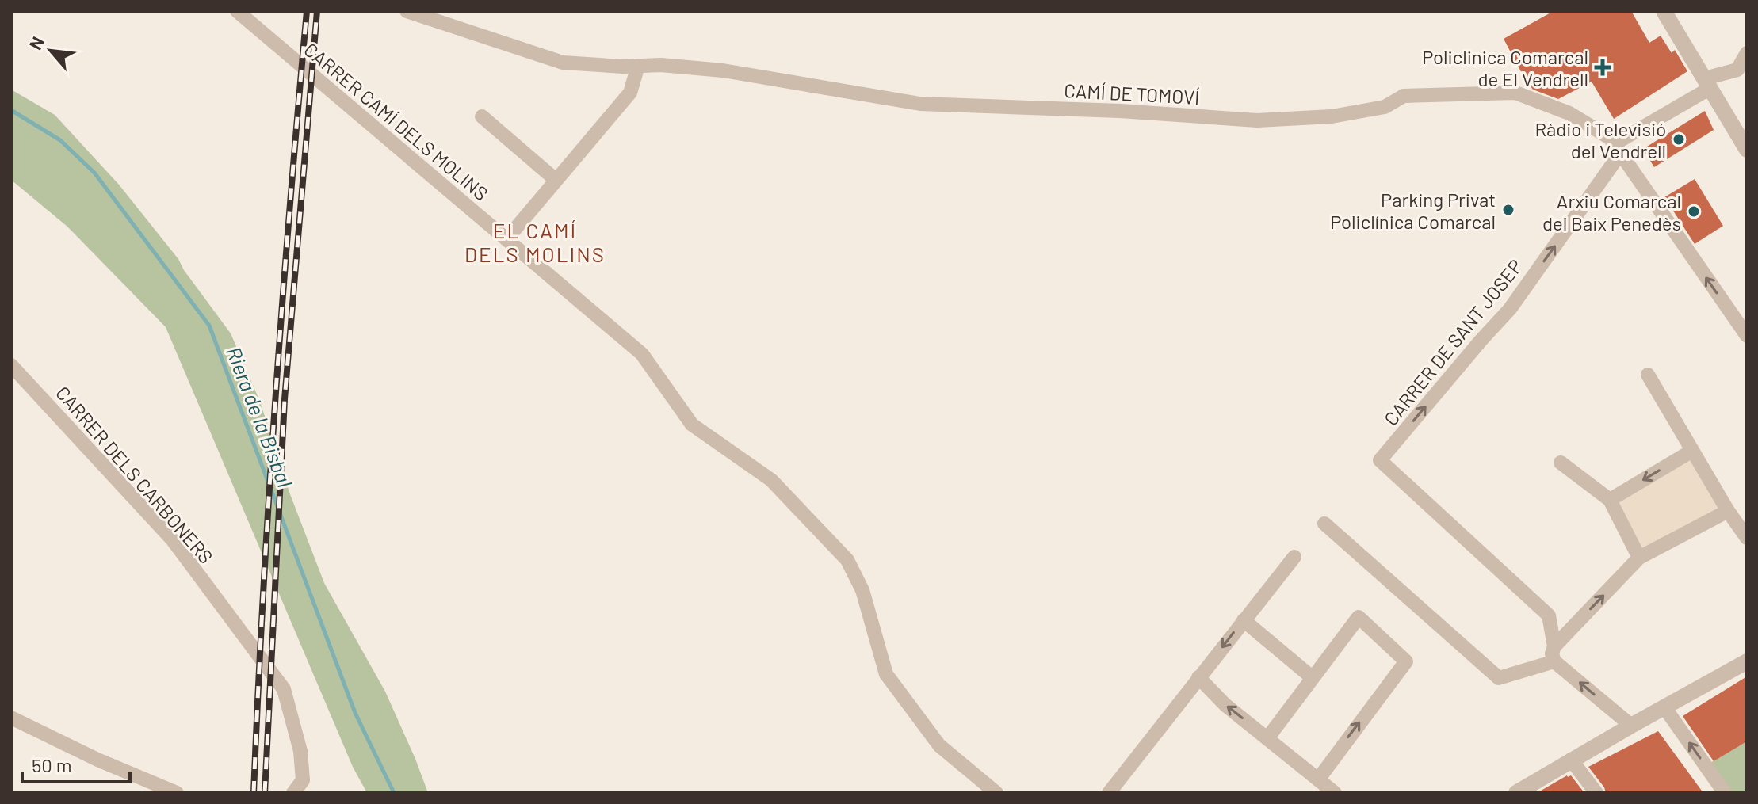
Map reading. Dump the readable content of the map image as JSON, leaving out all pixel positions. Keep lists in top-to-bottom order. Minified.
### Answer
{"streets":{"street":["CAMÍ DE TOMOVÍ","CARRER CAMÍ DELS MOLINS","CARRER DE SANT JOSEP","CARRER DELS CARBONERS"]},"crossings":[["CAMÍ DE TOMOVÍ","CARRER DE SANT JOSEP"]],"districts":["EL CAMÍ DELS MOLINS"],"water":["Riera de la Bisbal"],"places":{"health":["Policlinica Comarcal de El Vendrell"],"other":["Ràdio i Televisió del Vendrell","Parking Privat Policlínica Comarcal","Arxiu Comarcal del Baix Penedès"]},"scale_bar":"50 m","north":"top left"}
